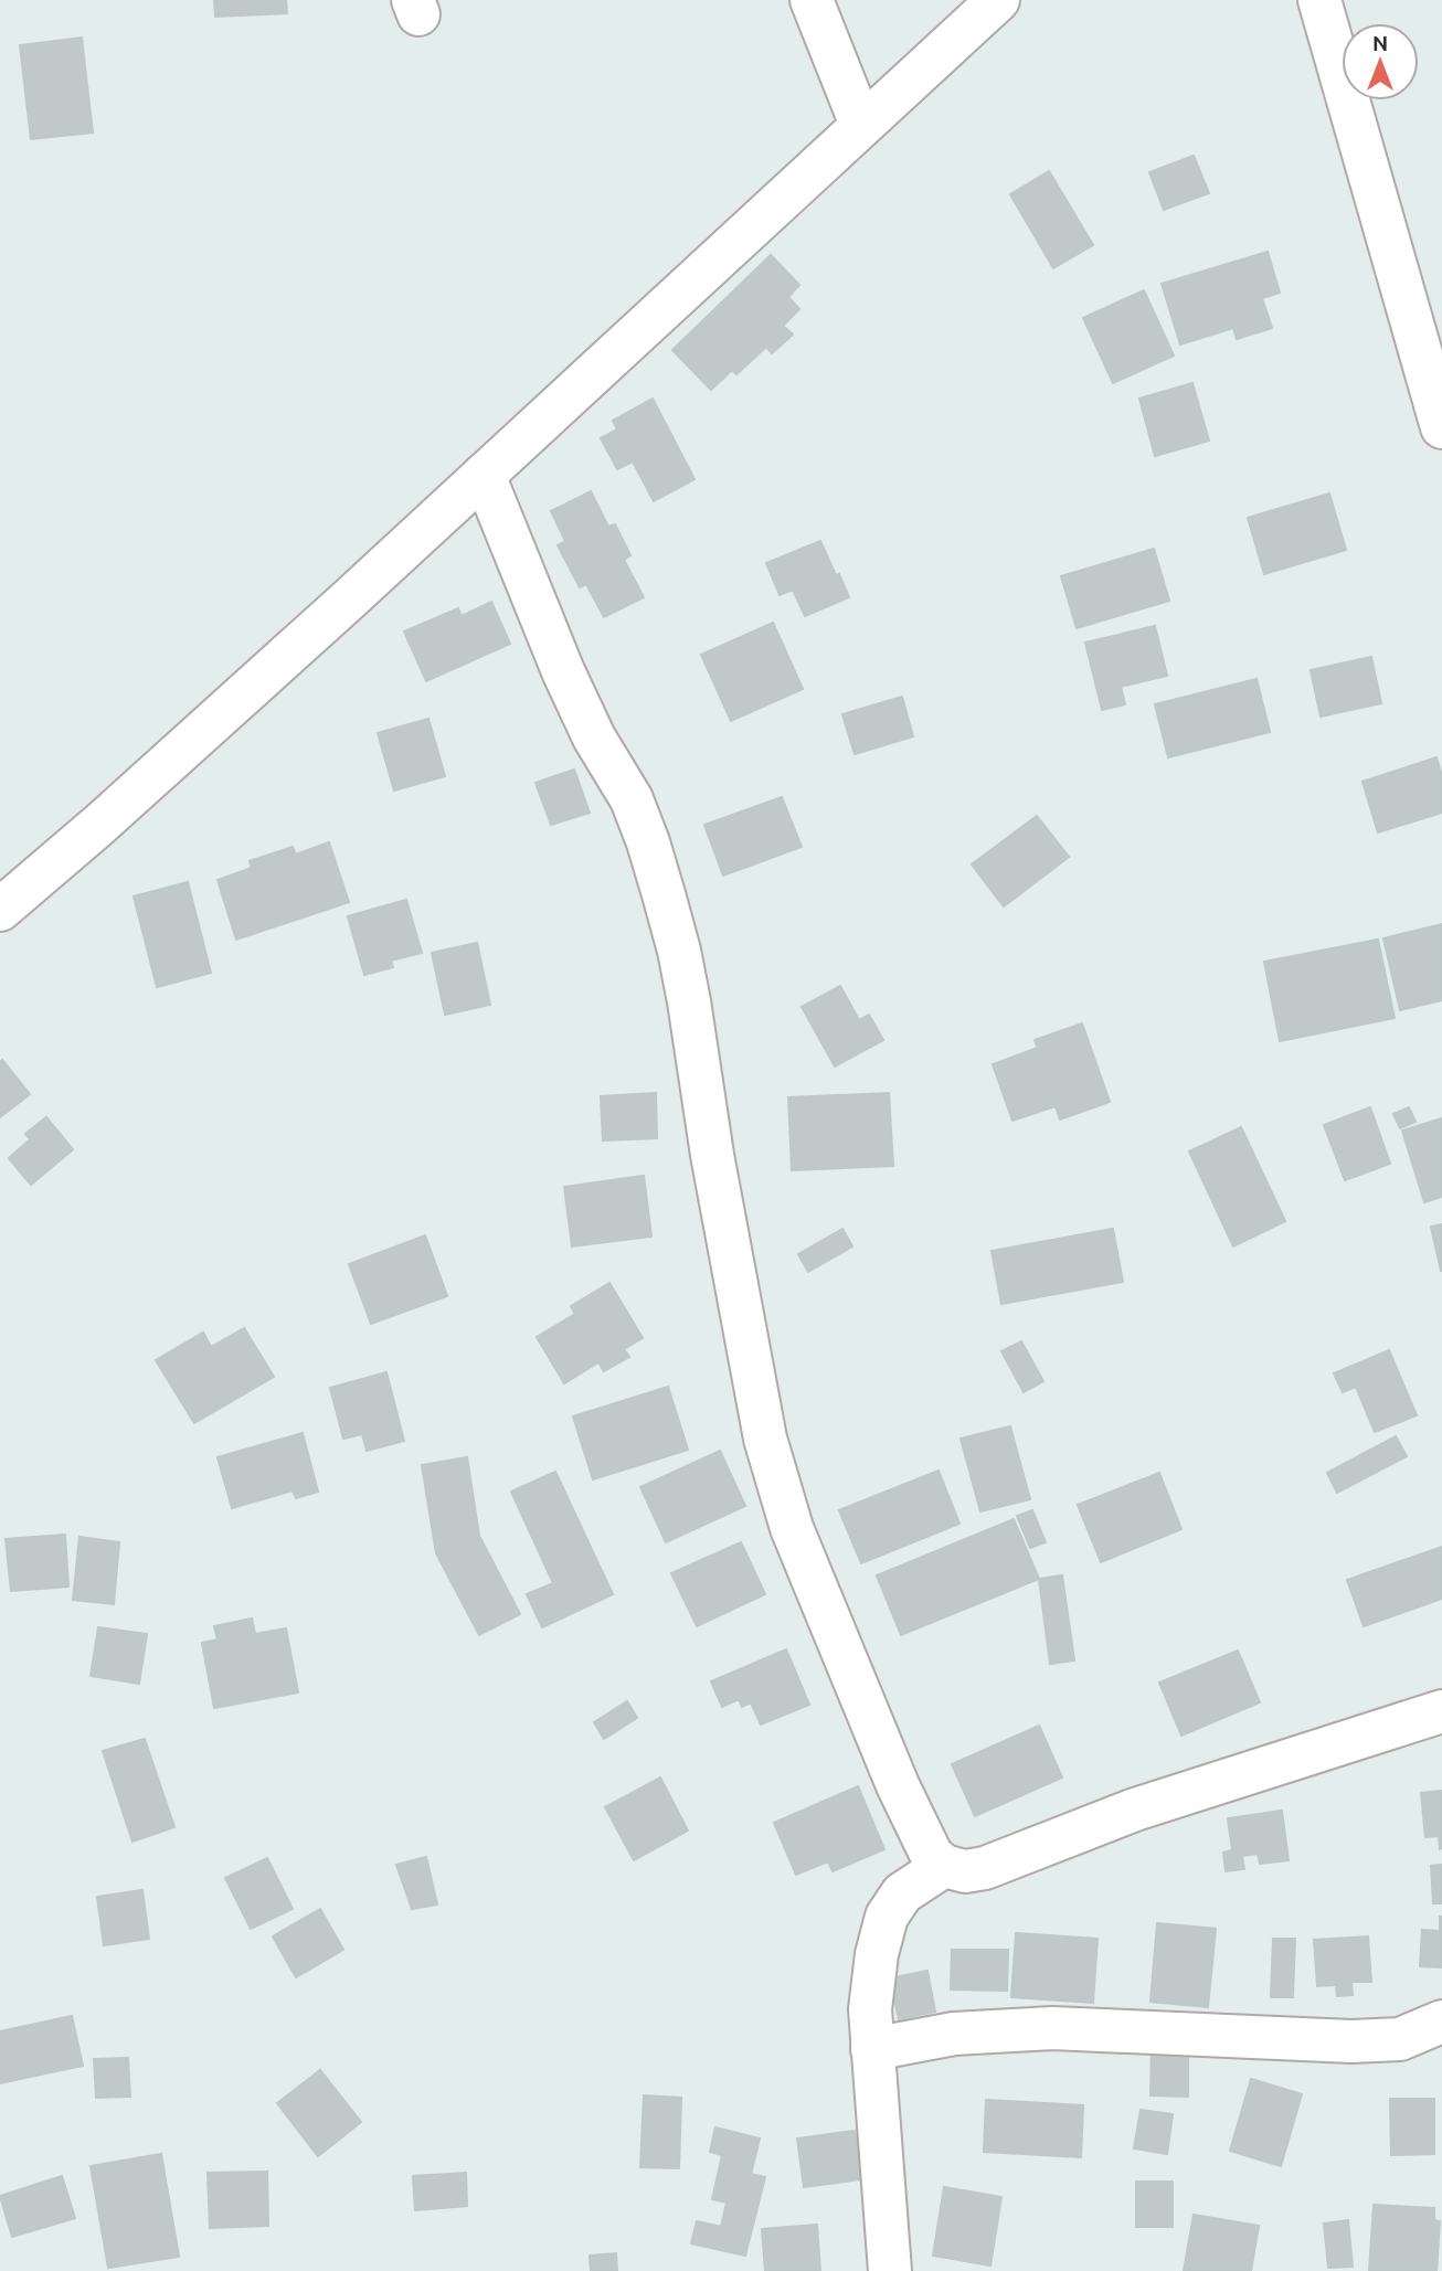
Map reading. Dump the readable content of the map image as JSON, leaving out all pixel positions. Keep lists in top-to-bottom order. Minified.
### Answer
{"north":"top"}
